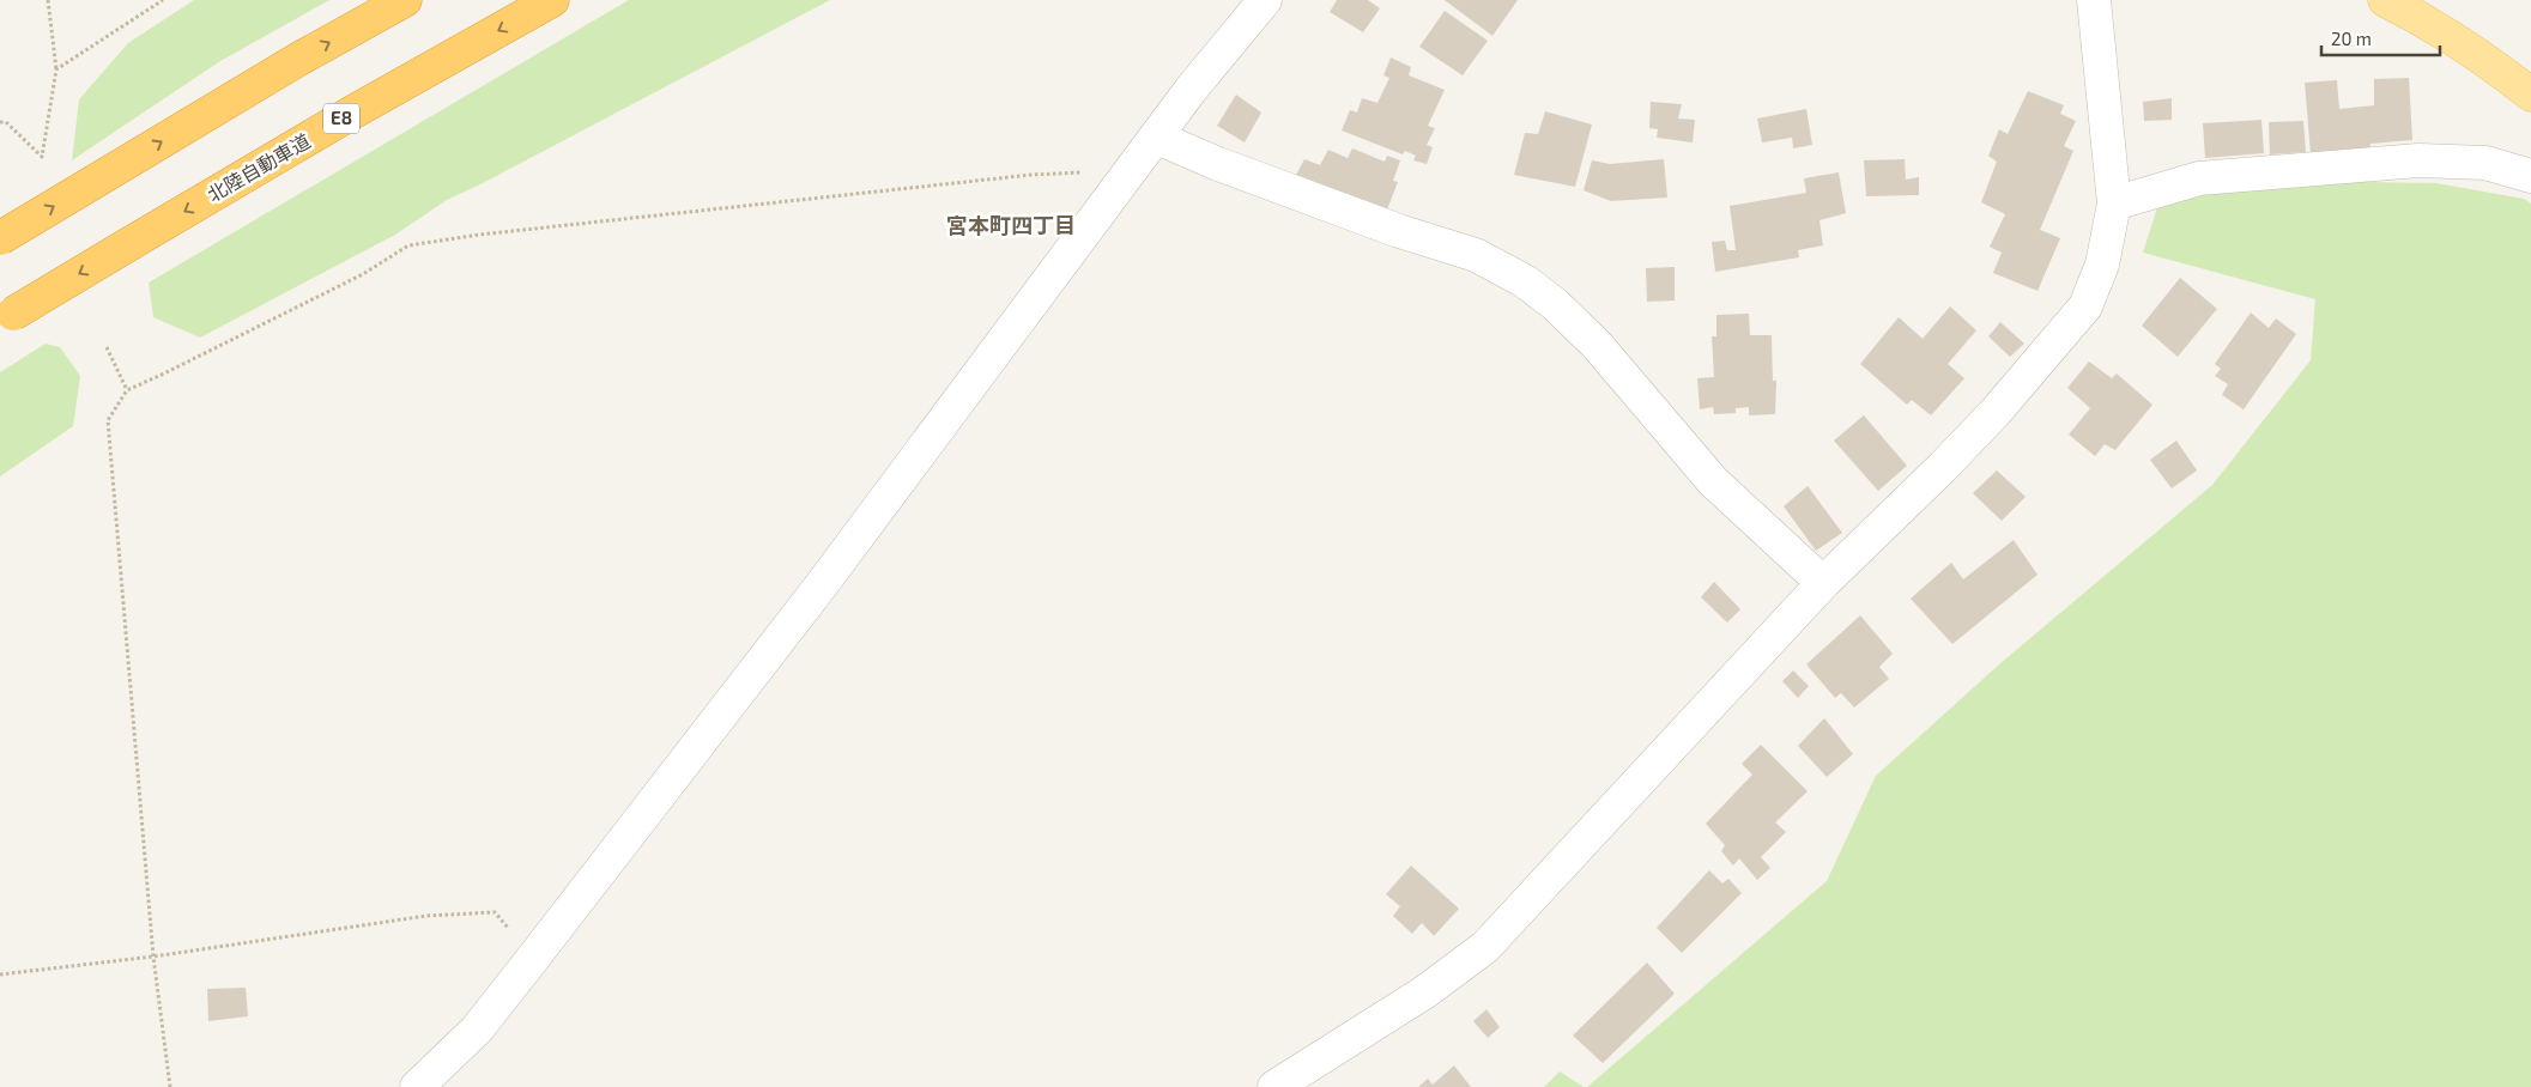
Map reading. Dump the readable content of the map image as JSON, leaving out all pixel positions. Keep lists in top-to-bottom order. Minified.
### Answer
{"streets":{"highway":["E8","北陸自動車道"]},"districts":["宮本町四丁目"],"scale_bar":"20 m"}
